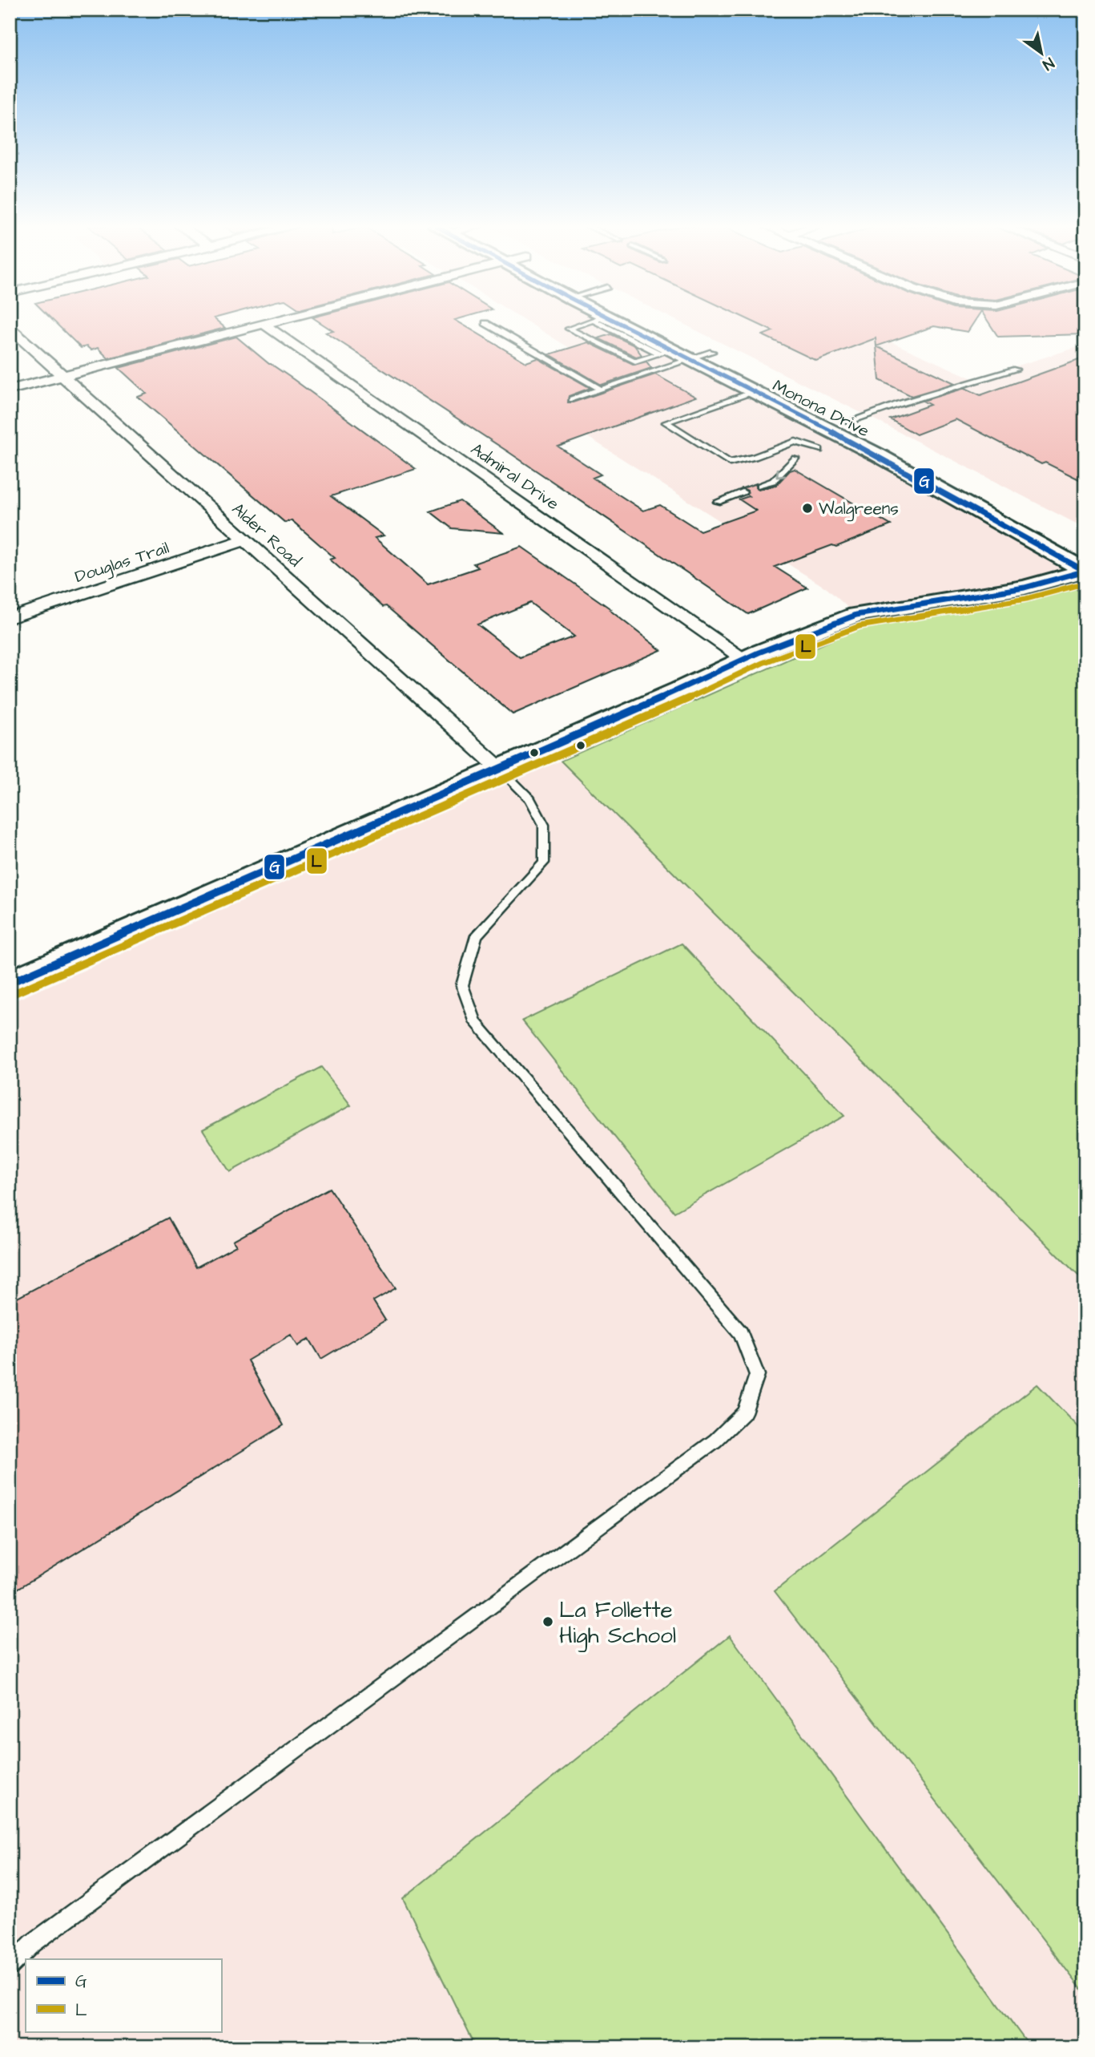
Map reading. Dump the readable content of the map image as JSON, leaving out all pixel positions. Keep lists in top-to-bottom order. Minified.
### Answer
{"streets":{"street":["Monona Drive","Admiral Drive","Alder Road","Douglas Trail"]},"crossings":[["Alder Road","Douglas Trail"]],"places":["Walgreens","La Follette High School"],"lines":["transit line G","transit line L"],"legend":["G","L"],"north":"bottom right"}
